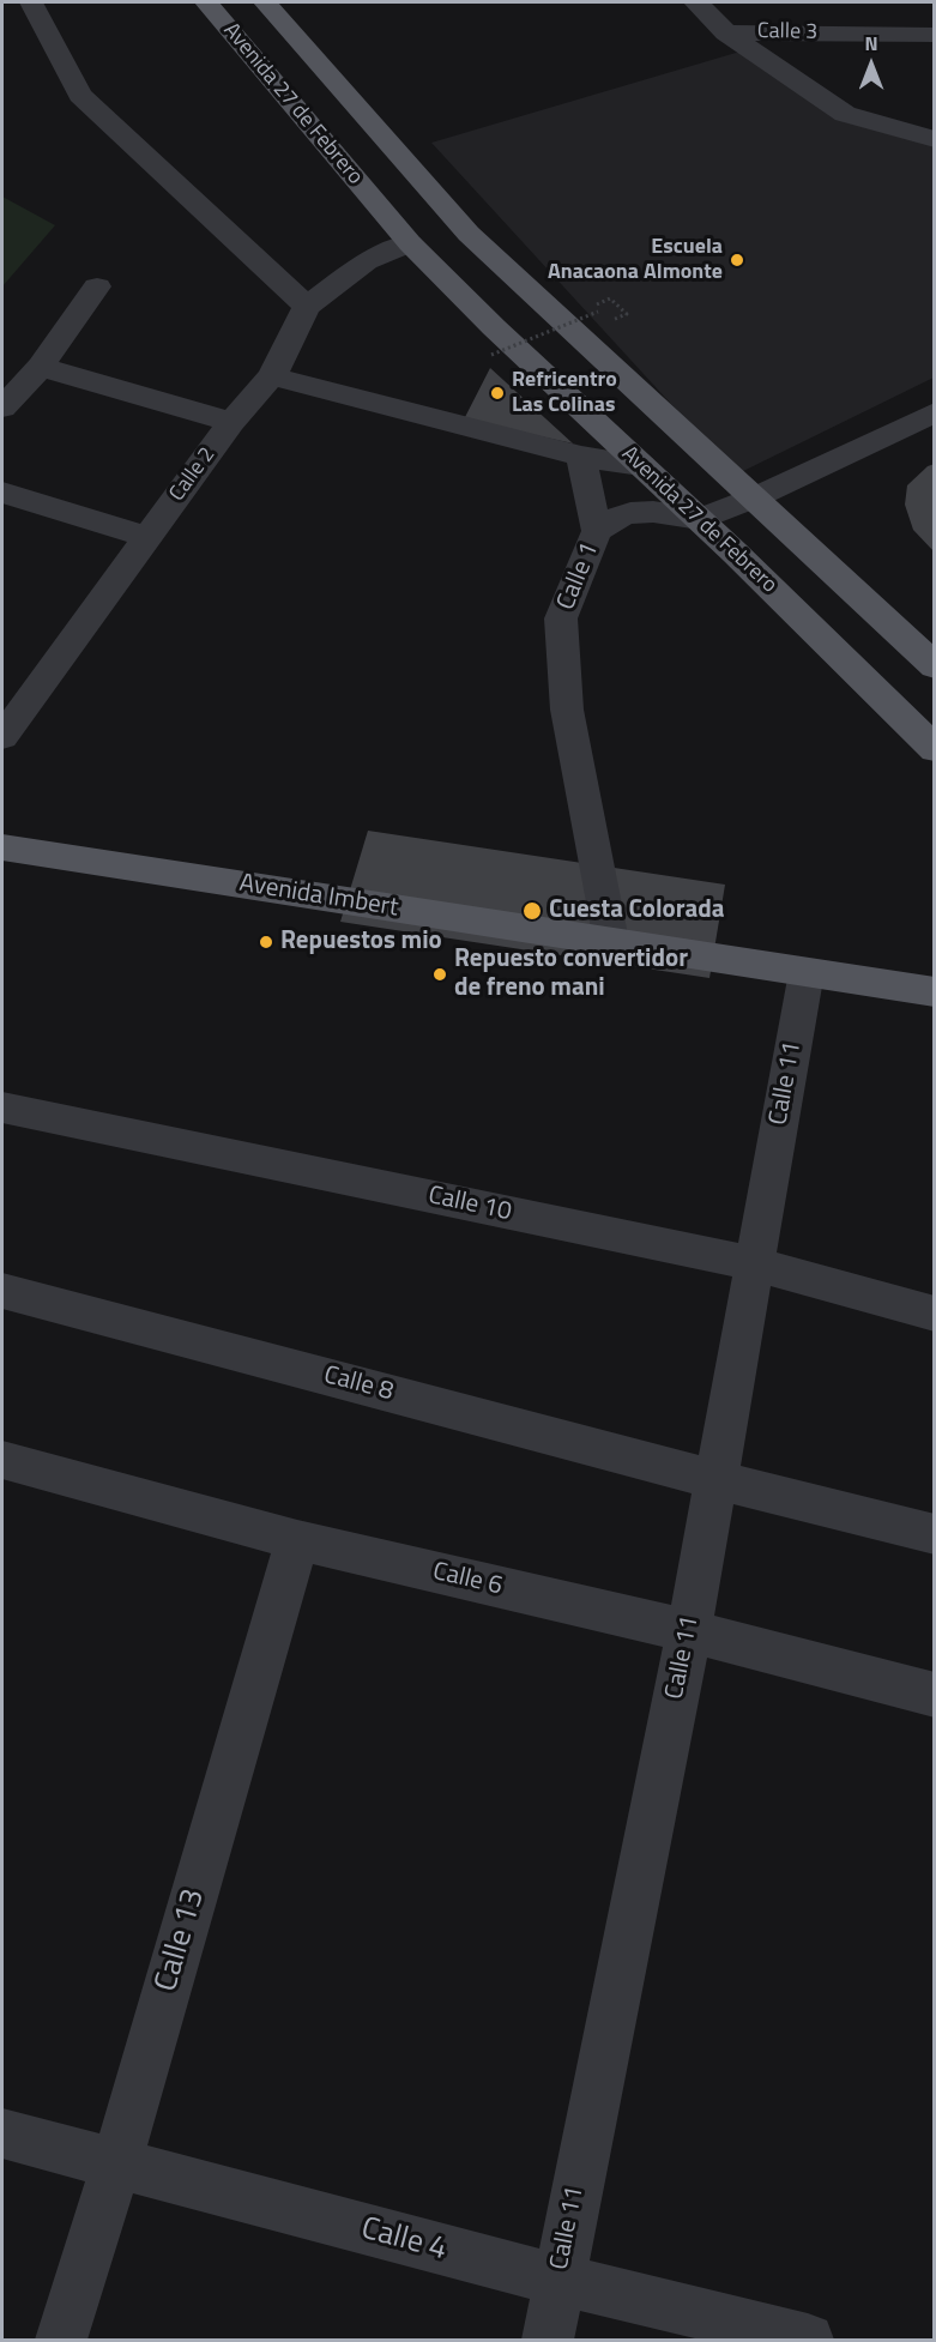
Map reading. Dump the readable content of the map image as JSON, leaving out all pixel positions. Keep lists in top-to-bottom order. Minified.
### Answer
{"streets":{"main road":["Avenida 27 de Febrero","Avenida Imbert"],"street":["Calle 3","Calle 2","Calle 1","Calle 11","Calle 10","Calle 8","Calle 6","Calle 13","Calle 4"]},"crossings":[["Avenida 27 de Febrero","Calle 2"],["Avenida 27 de Febrero","Calle 1"],["Calle 1","Avenida Imbert"],["Avenida Imbert","Calle 11"],["Calle 11","Calle 10"],["Calle 11","Calle 8"],["Calle 11","Calle 6"],["Calle 11","Calle 4"],["Calle 6","Calle 13"],["Calle 13","Calle 4"]],"places":["Escuela Anacaona Almonte","Refricentro Las Colinas","Cuesta Colorada","Repuestos mio","Repuesto convertidor de freno mani"],"north":"top"}
